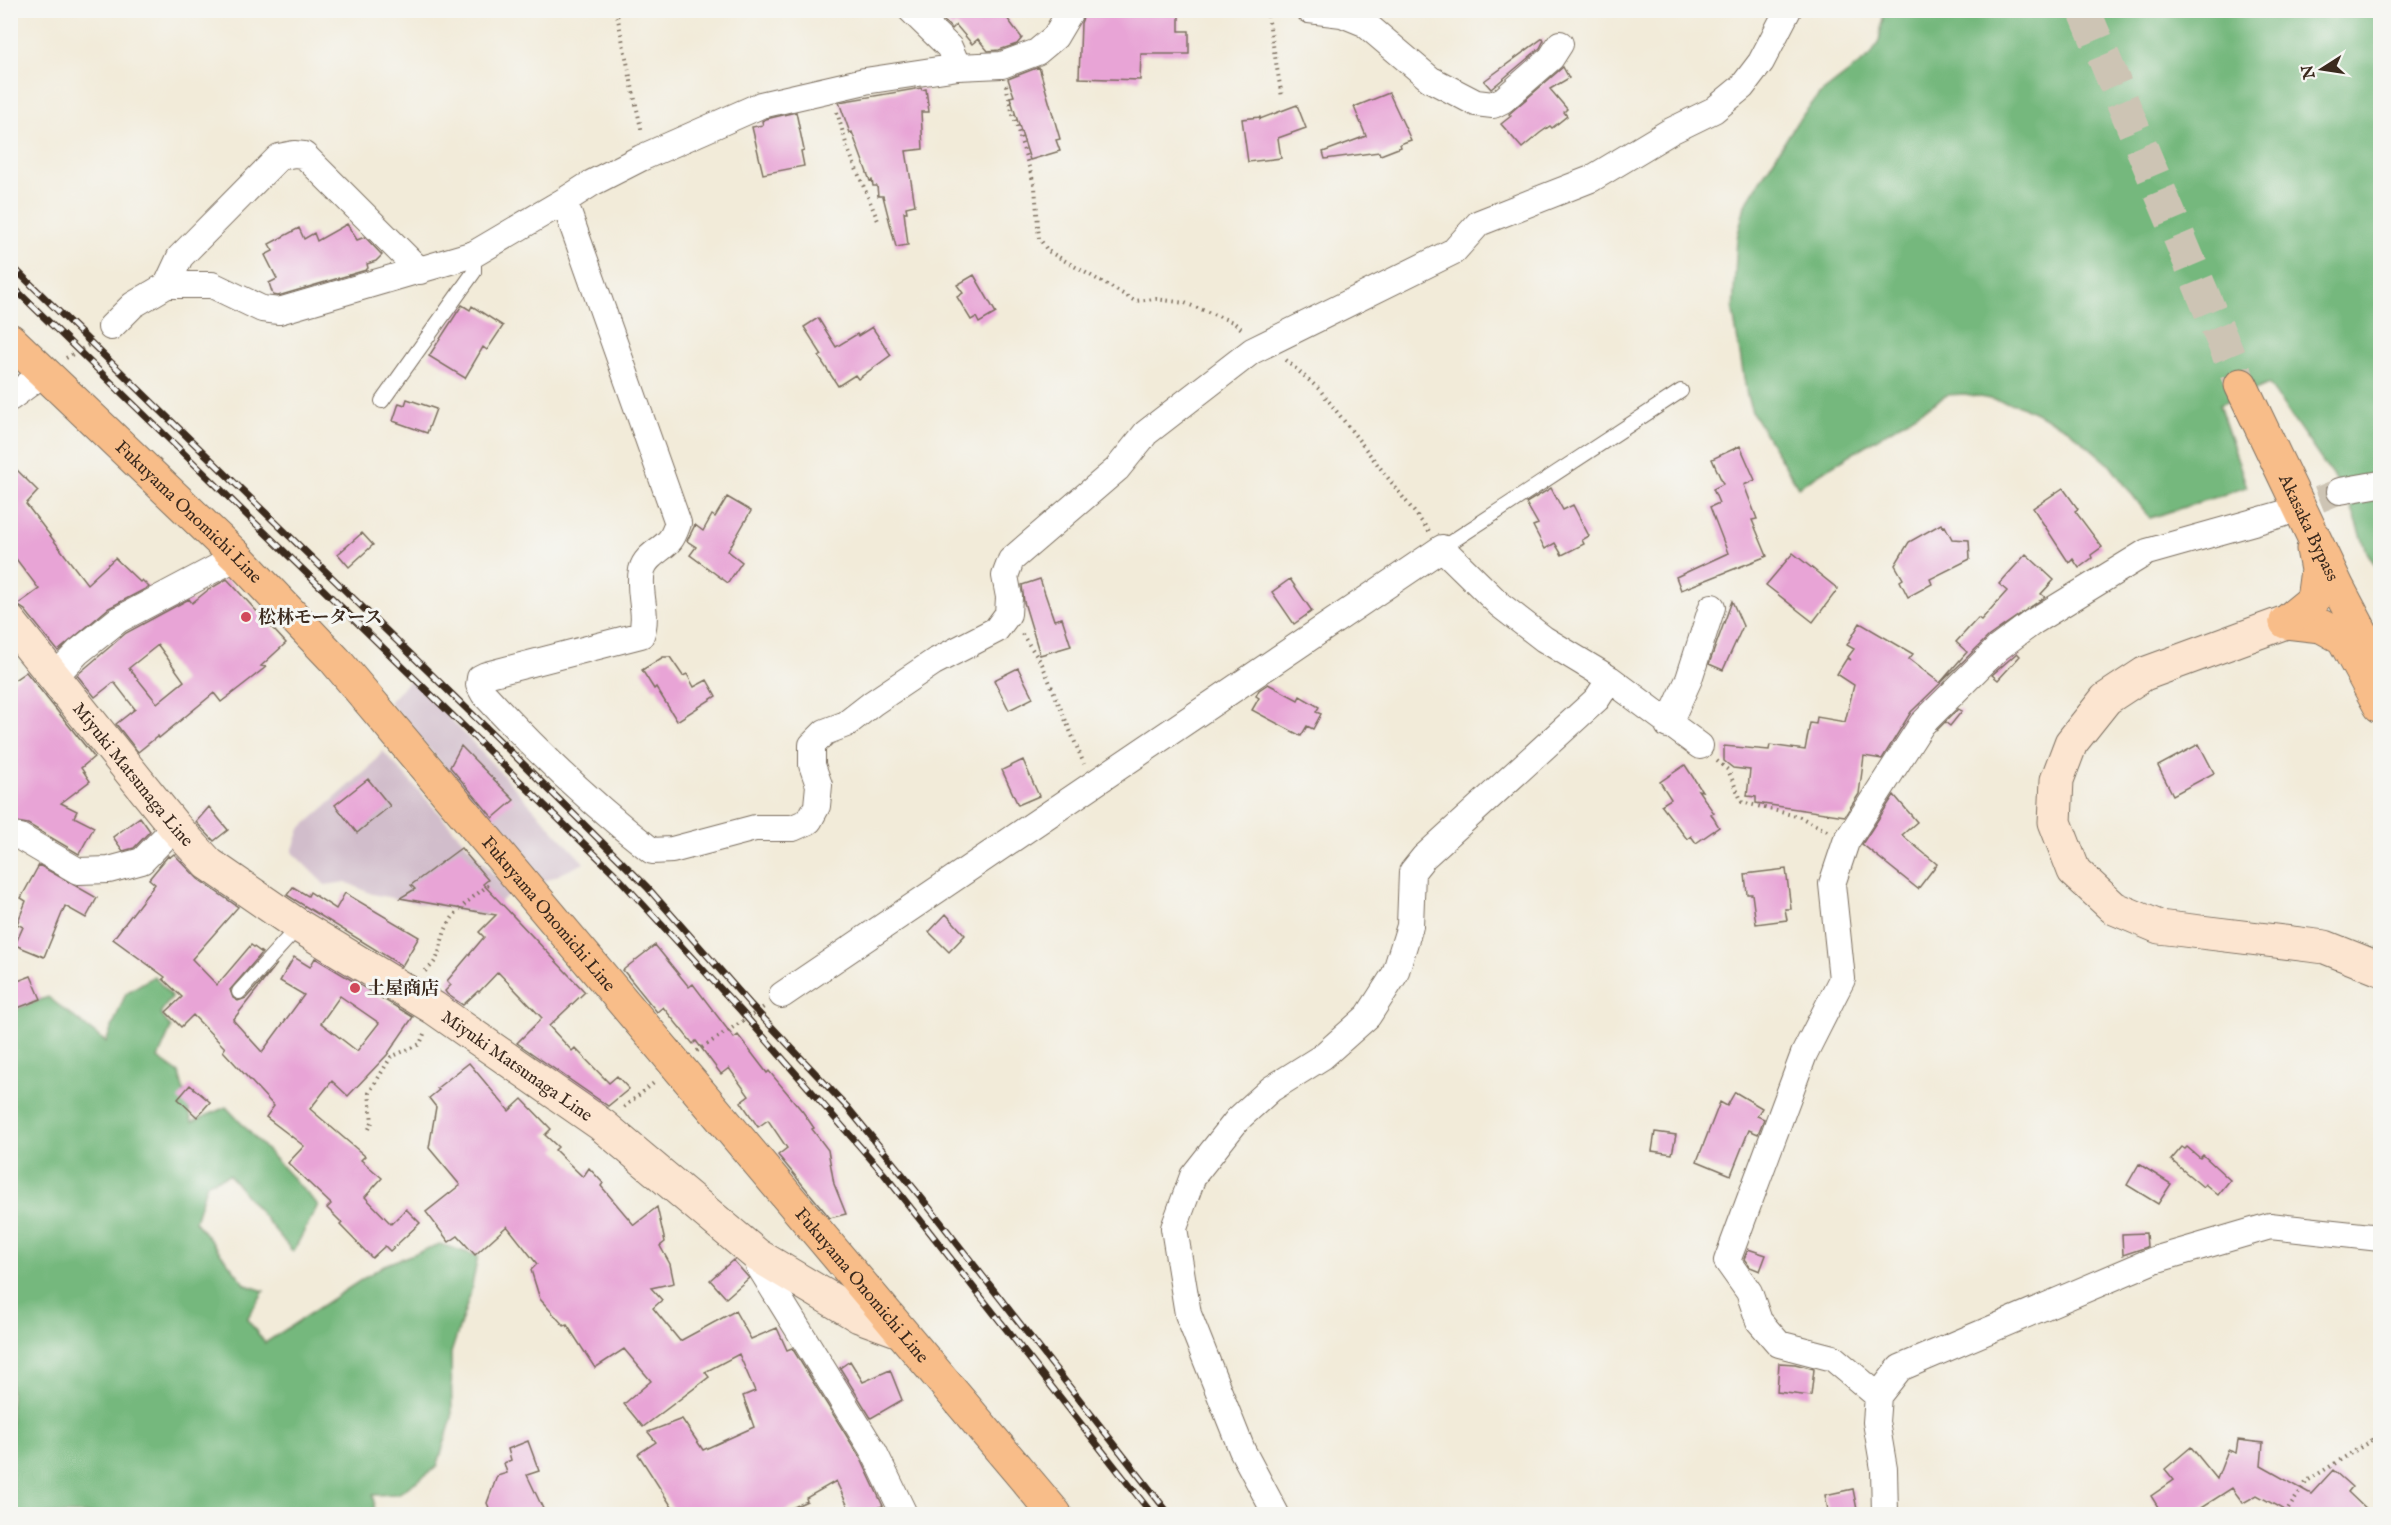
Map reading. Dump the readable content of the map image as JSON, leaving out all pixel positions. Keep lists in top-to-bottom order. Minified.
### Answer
{"streets":{"main road":["Fukuyama Onomichi Line","Akasaka Bypass","Miyuki Matsunaga Line"]},"crossings":[["Fukuyama Onomichi Line","Miyuki Matsunaga Line"]],"places":["松林モータース","土屋商店"],"north":"left"}
